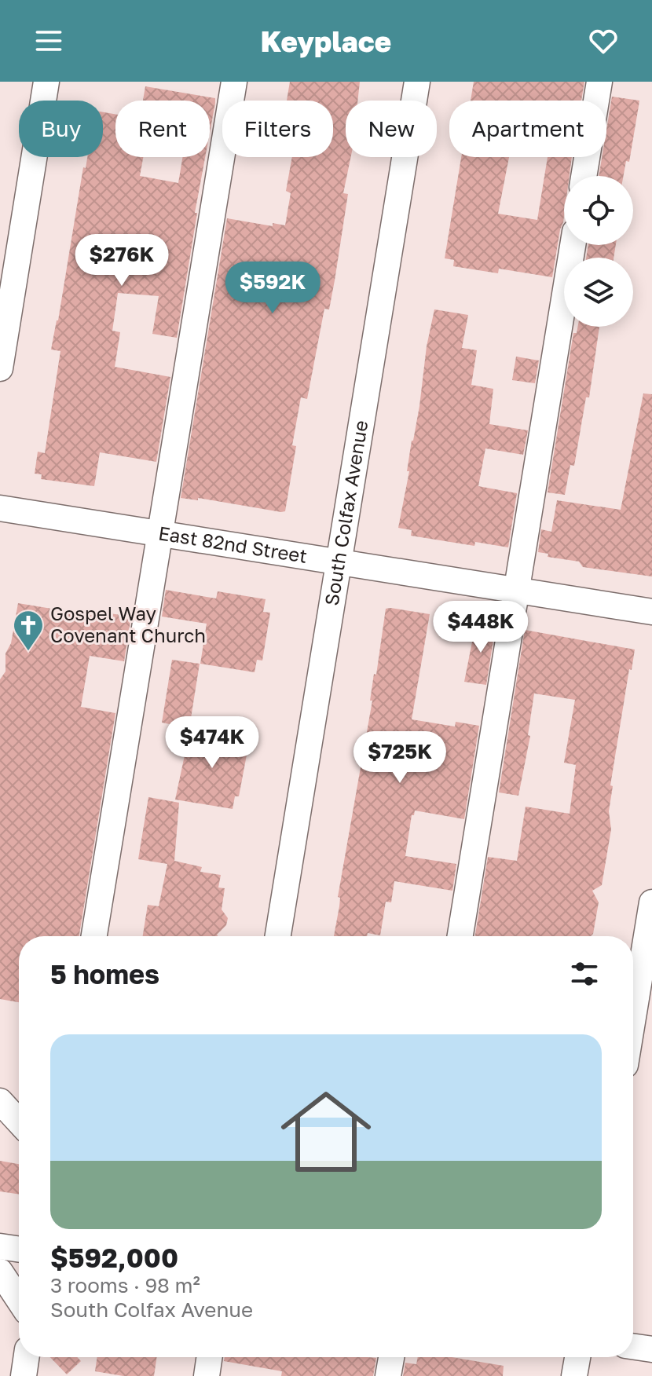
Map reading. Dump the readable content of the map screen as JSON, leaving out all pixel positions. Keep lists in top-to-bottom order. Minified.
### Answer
{"streets":{"street":["South Colfax Avenue","East 82nd Street"]},"crossings":[["South Colfax Avenue","East 82nd Street"]],"places":{"church":["Gospel Way Covenant Church"]},"page":{"header":"Keyplace","chip":["Buy","Rent","Filters","New","Apartment"],"price":["$276K","$592K","$448K","$474K","$725K"],"heading":"5 homes","list":[{"name":"$592,000","note":"3 rooms · 98 m² · South Colfax Avenue"}]}}
